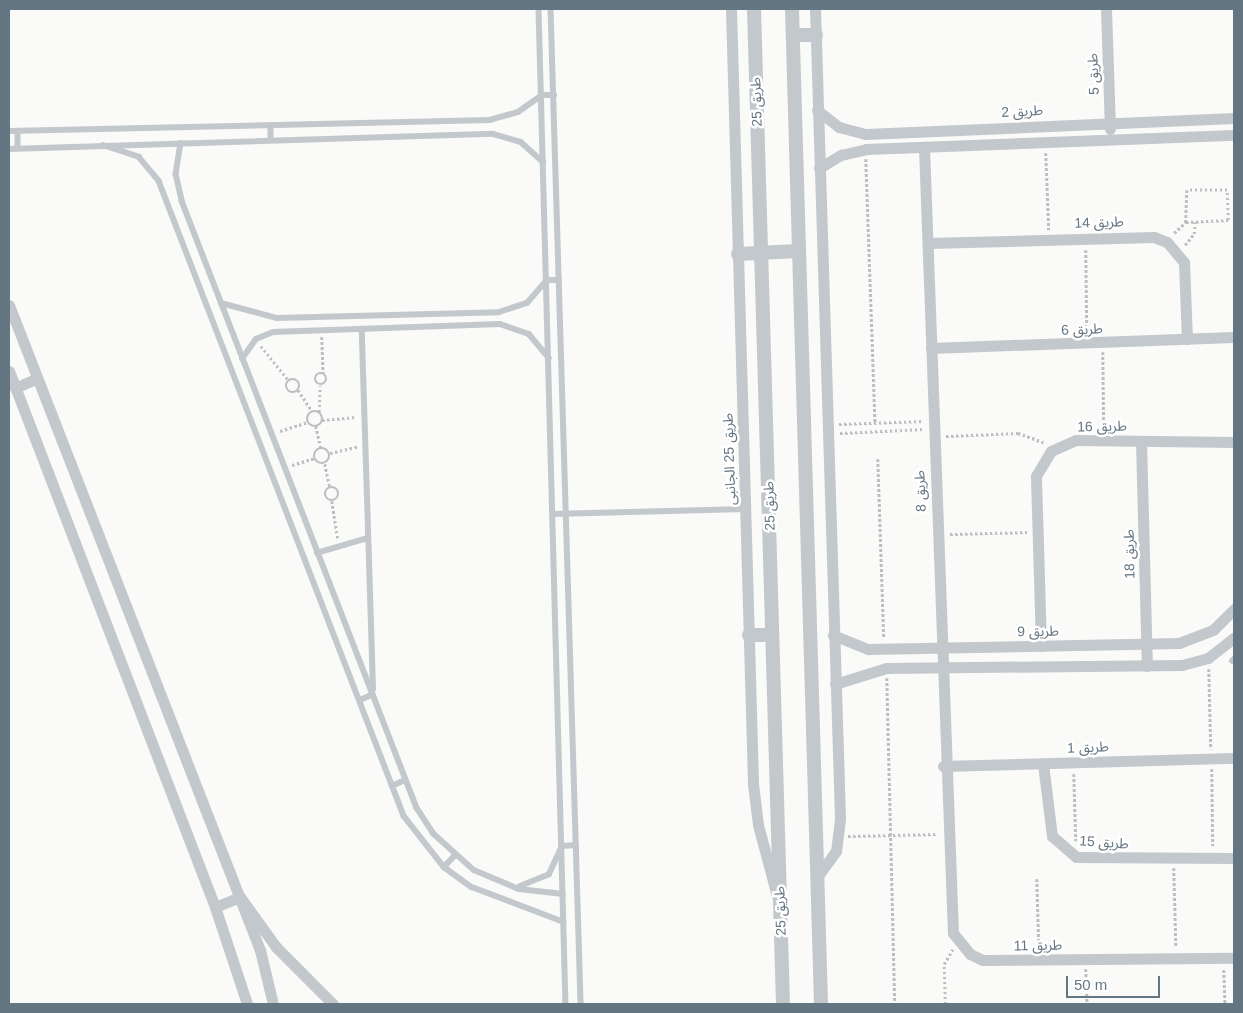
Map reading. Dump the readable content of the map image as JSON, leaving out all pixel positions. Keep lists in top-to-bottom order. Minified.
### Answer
{"streets":{"street":["طريق 5","طريق 25","طريق 2","طريق 14","طريق 6","طريق 16","طريق 25 الجانبى","طريق 8","طريق 18","طريق 9","طريق 1","طريق 15","طريق 11"]},"crossings":[["طريق 5","طريق 2"],["طريق 25","طريق 25 الجانبى"],["طريق 14","طريق 8"],["طريق 6","طريق 8"],["طريق 16","طريق 18"],["طريق 8","طريق 9"],["طريق 8","طريق 1"],["طريق 18","طريق 9"],["طريق 1","طريق 15"]],"scale_bar":"50 m"}
